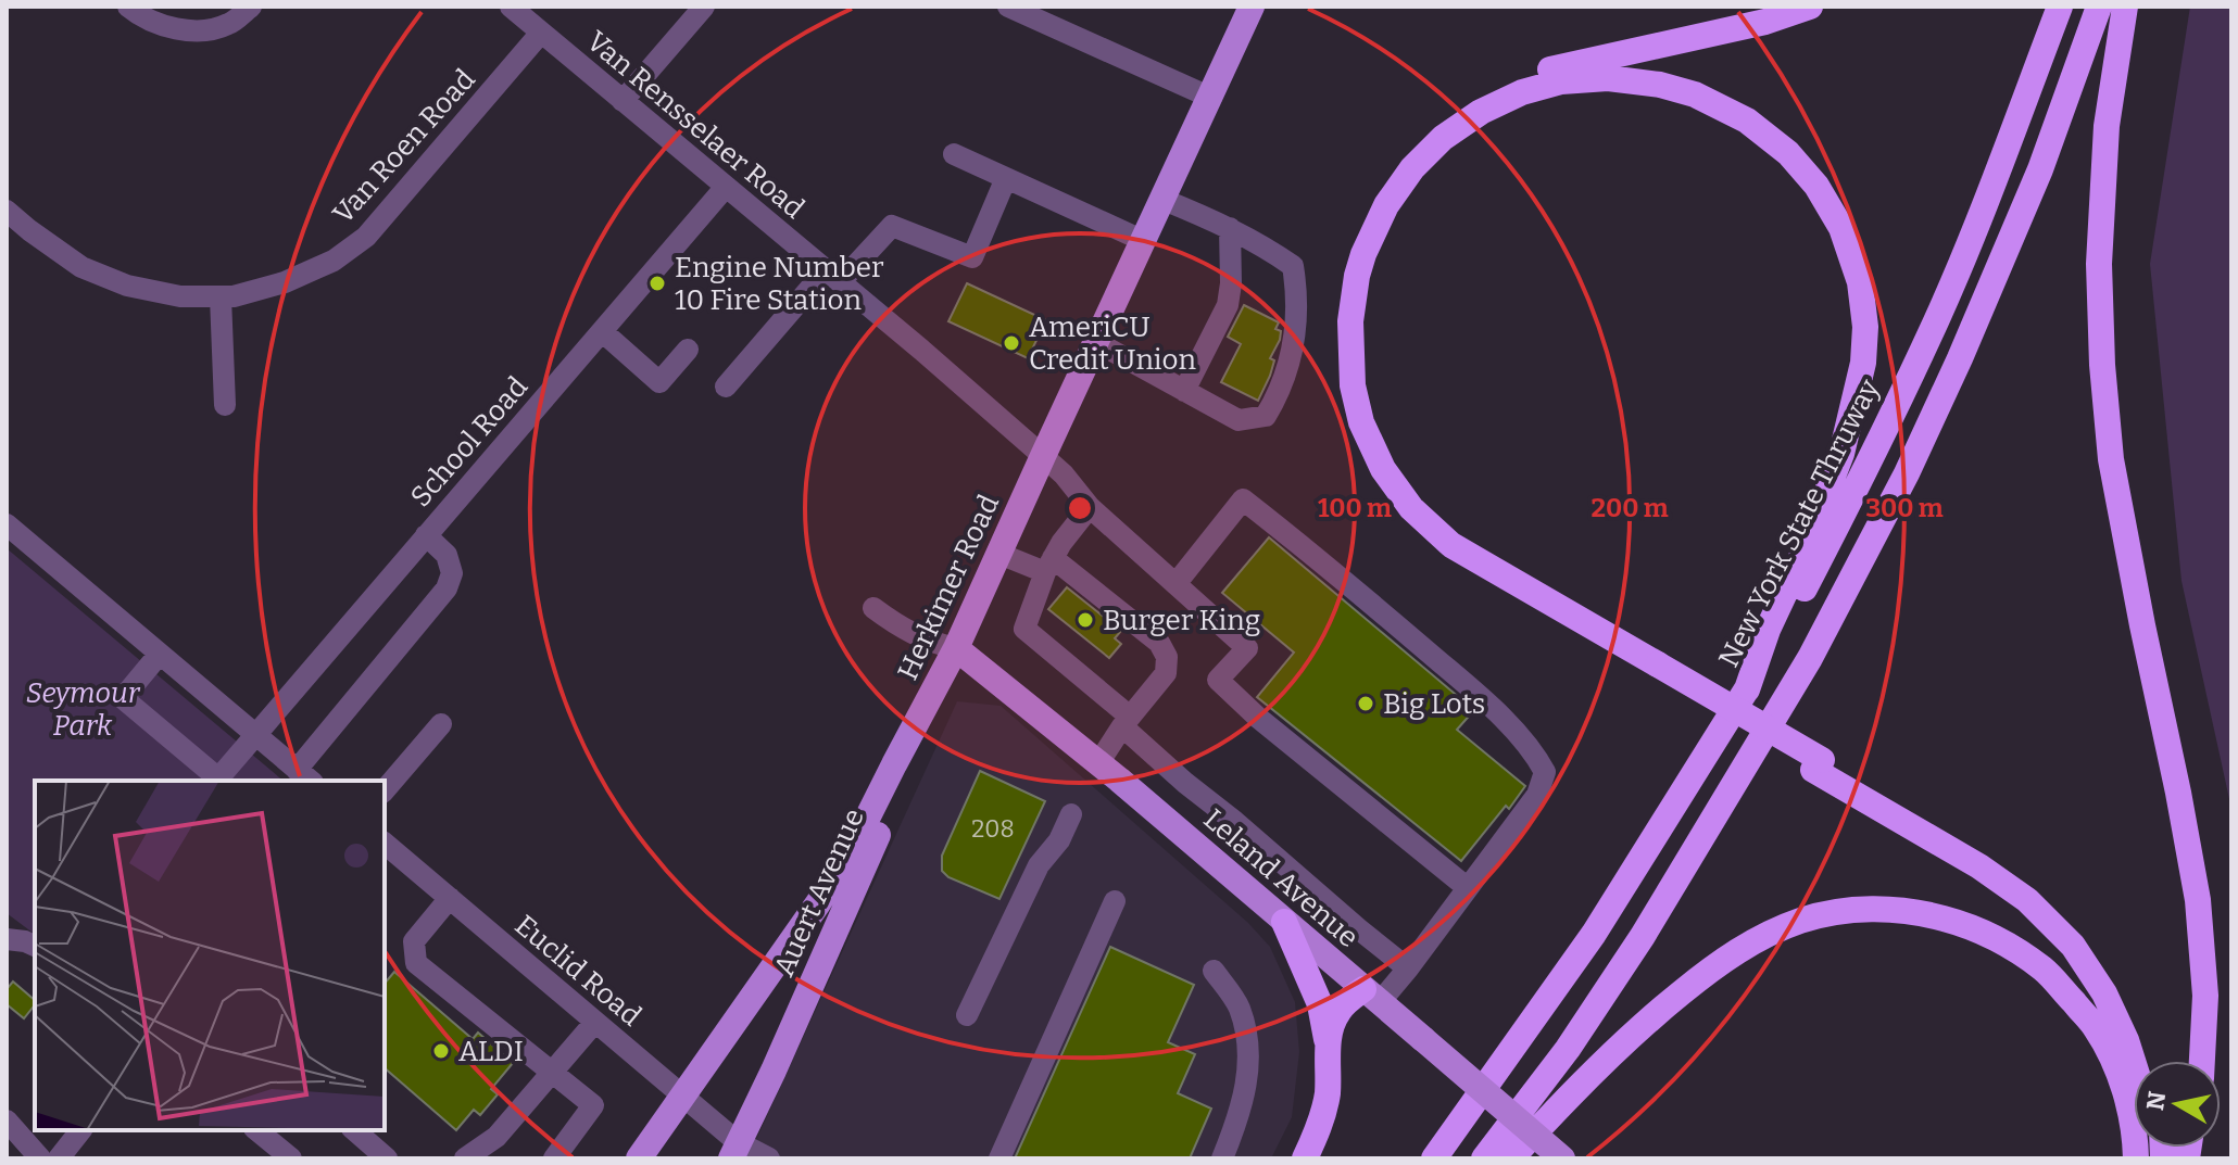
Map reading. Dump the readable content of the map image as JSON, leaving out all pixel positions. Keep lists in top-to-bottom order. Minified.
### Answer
{"streets":{"highway":["New York State Thruway"],"main road":["Herkimer Road","Leland Avenue","Auert Avenue"],"street":["Van Rensselaer Road","Van Roen Road","School Road","Euclid Road"]},"crossings":[["Van Rensselaer Road","Van Roen Road"],["Van Rensselaer Road","School Road"],["Van Rensselaer Road","Herkimer Road"],["Herkimer Road","Leland Avenue"],["Herkimer Road","Auert Avenue"],["Herkimer Road","Euclid Road"],["Leland Avenue","Auert Avenue"],["Auert Avenue","Euclid Road"]],"parks":["Seymour Park"],"places":["Engine Number 10 Fire Station","AmeriCU Credit Union","Burger King","Big Lots","ALDI"],"house_numbers":["208"],"north":"left","rings":["100 m","200 m","300 m"]}
